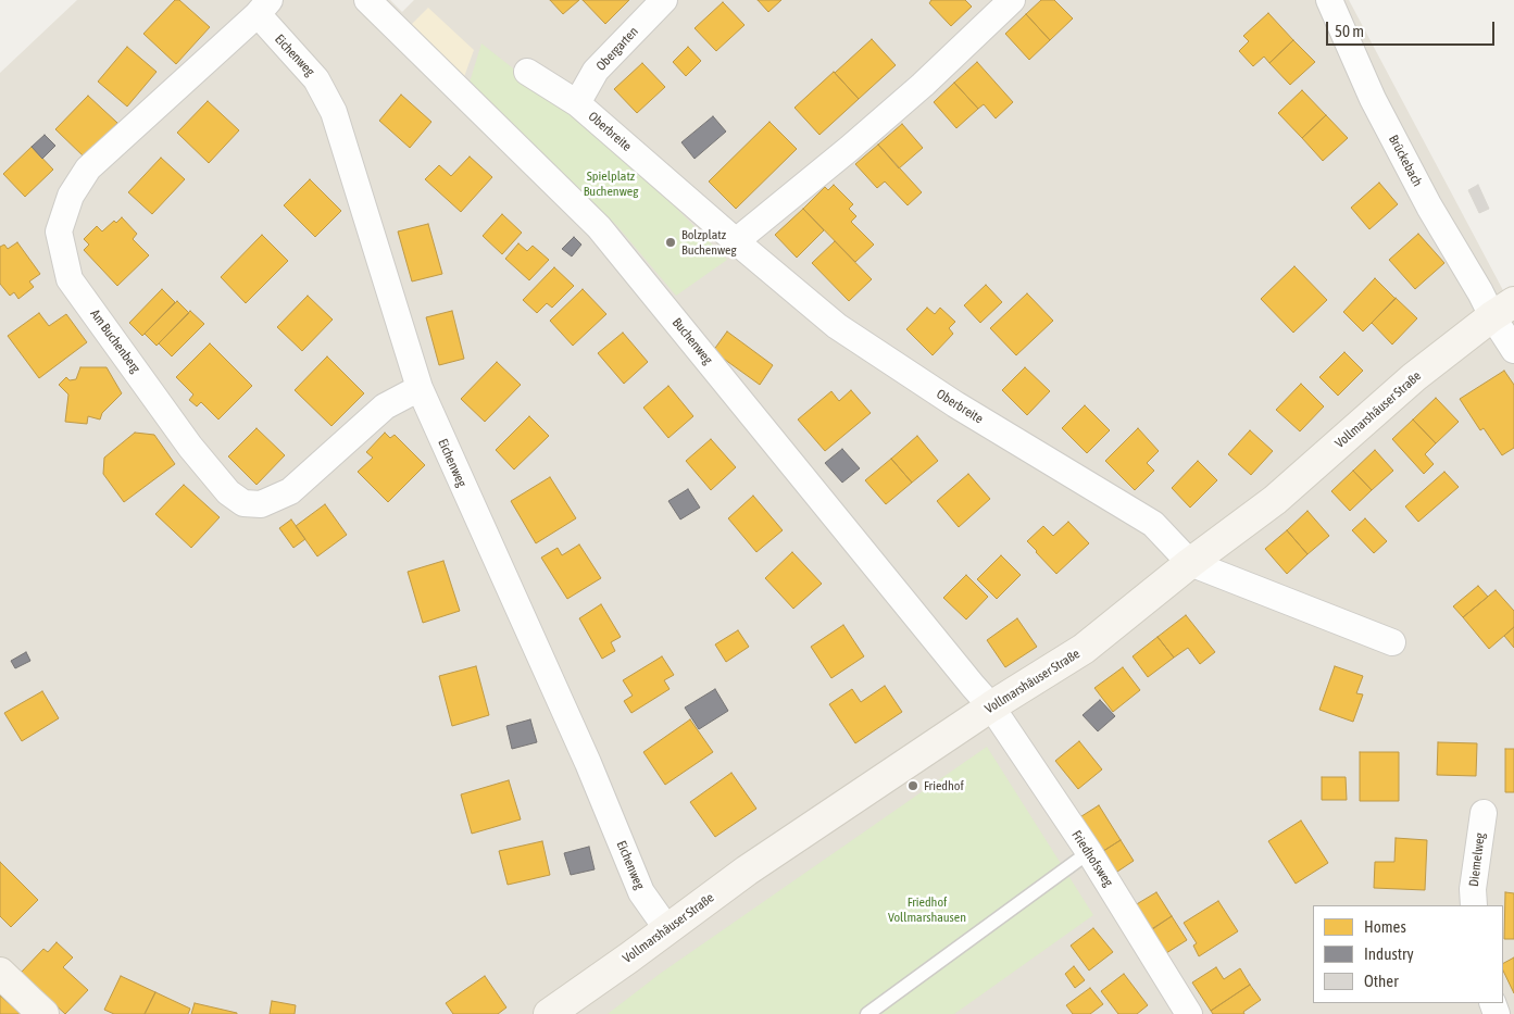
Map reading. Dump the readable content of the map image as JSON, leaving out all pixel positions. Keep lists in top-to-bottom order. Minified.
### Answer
{"streets":{"main road":["Vollmarshäuser Straße"],"street":["Obergarten","Eichenweg","Oberbreite","Brückebach","Am Buchenberg","Buchenweg","Friedhofsweg","Diemelweg"]},"crossings":[["Obergarten","Oberbreite"],["Eichenweg","Am Buchenberg"],["Eichenweg","Vollmarshäuser Straße"],["Oberbreite","Vollmarshäuser Straße"],["Brückebach","Vollmarshäuser Straße"],["Buchenweg","Vollmarshäuser Straße"],["Buchenweg","Friedhofsweg"],["Vollmarshäuser Straße","Friedhofsweg"]],"parks":["Spielplatz Buchenweg","Friedhof Vollmarshausen"],"places":["Bolzplatz Buchenweg","Friedhof"],"legend":["Homes","Industry","Other"],"scale_bar":"50 m"}
